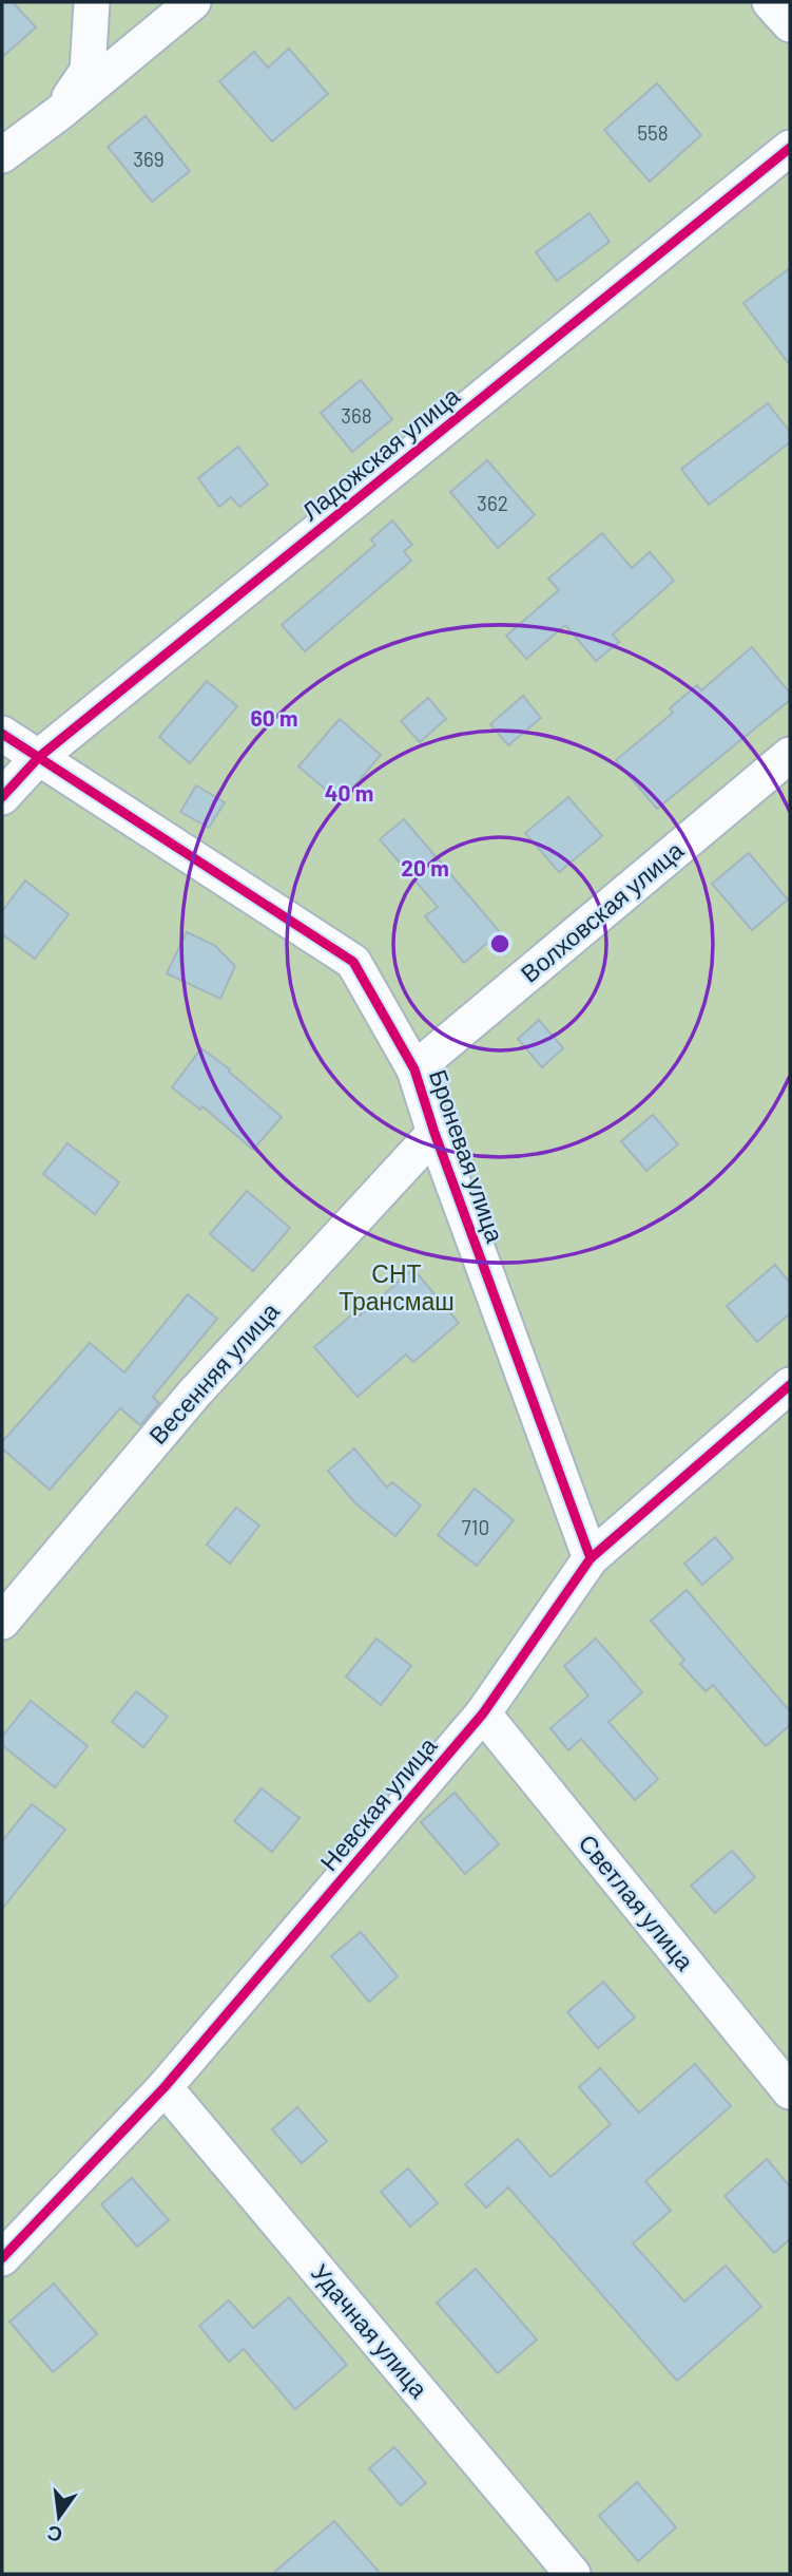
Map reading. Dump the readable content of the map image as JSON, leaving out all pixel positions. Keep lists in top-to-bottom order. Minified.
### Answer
{"streets":{"street":["Ладожская улица","Волховская улица","Броневая улица","Весенняя улица","Невская улица","Светлая улица","Удачная улица"]},"crossings":[["Ладожская улица","Броневая улица"],["Волховская улица","Броневая улица"],["Броневая улица","Весенняя улица"],["Броневая улица","Невская улица"],["Невская улица","Светлая улица"],["Невская улица","Удачная улица"]],"parks":["СНТ Трансмаш"],"house_numbers":["558","369","368","362","710"],"north":"bottom","rings":["60 m","40 m","20 m"]}
